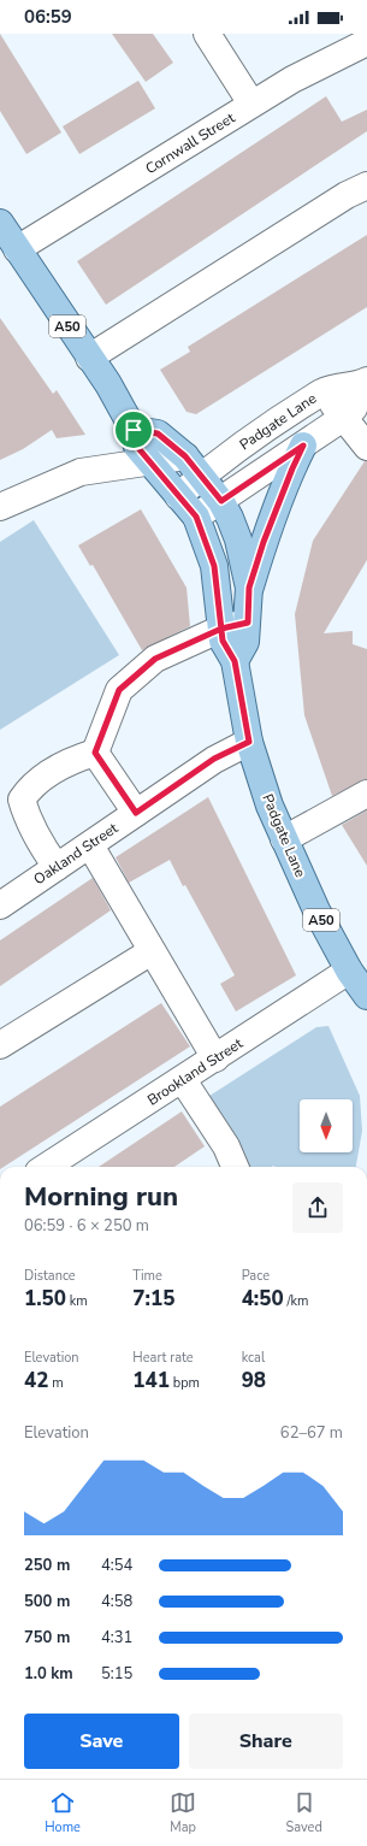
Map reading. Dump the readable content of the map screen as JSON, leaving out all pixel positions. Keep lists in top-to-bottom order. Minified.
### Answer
{"streets":{"main road":["A50","Padgate Lane"],"street":["Cornwall Street","Oakland Street","Brookland Street"]},"crossings":[["Cornwall Street","A50"],["A50","Padgate Lane"],["Padgate Lane","Oakland Street"],["Padgate Lane","Brookland Street"]],"north":"bottom","page":{"status":"06:59","heading":["Morning run","06:59 · 6 × 250 m"],"stats":[["Distance","1.50 km"],["Time","7:15"],["Pace","4:50 /km"],["Elevation","42 m"],["Heart rate","141 bpm"],["kcal","98"]],"chart":["Elevation","62–67 m"],"list":[{"name":"250 m","note":"4:54"},{"name":"500 m","note":"4:58"},{"name":"750 m","note":"4:31"},{"name":"1.0 km","note":"5:15"}],"buttons":["Save","Share"],"tabs":["Home","Map","Saved"]}}
